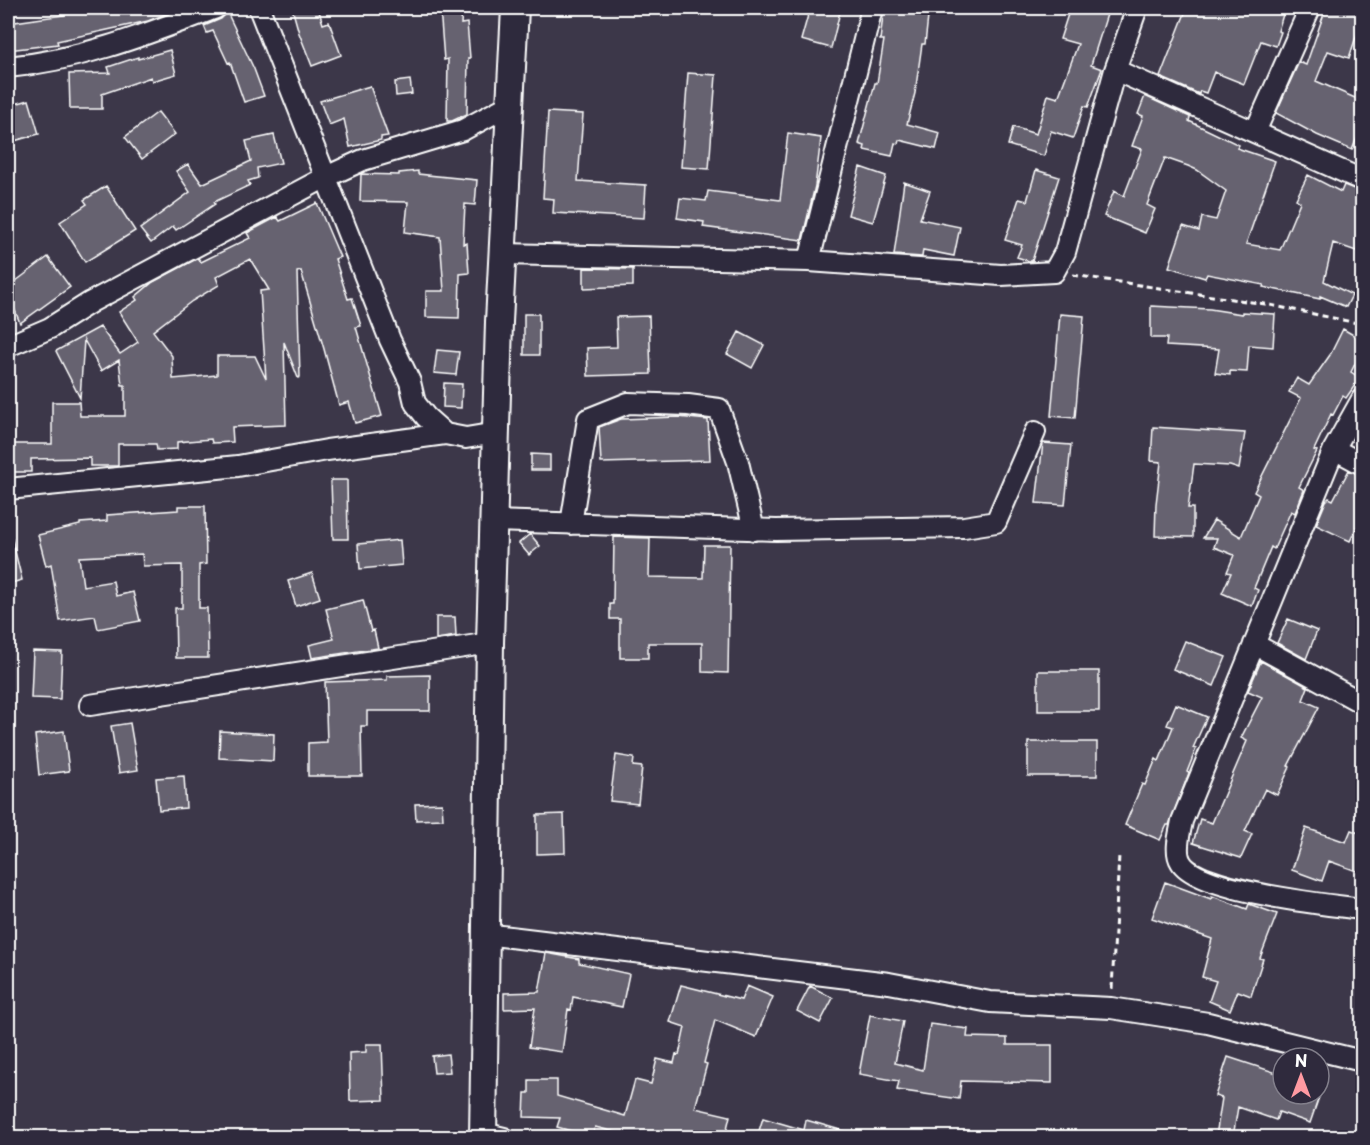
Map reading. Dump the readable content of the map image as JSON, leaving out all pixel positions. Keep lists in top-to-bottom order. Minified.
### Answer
{"north":"top"}
